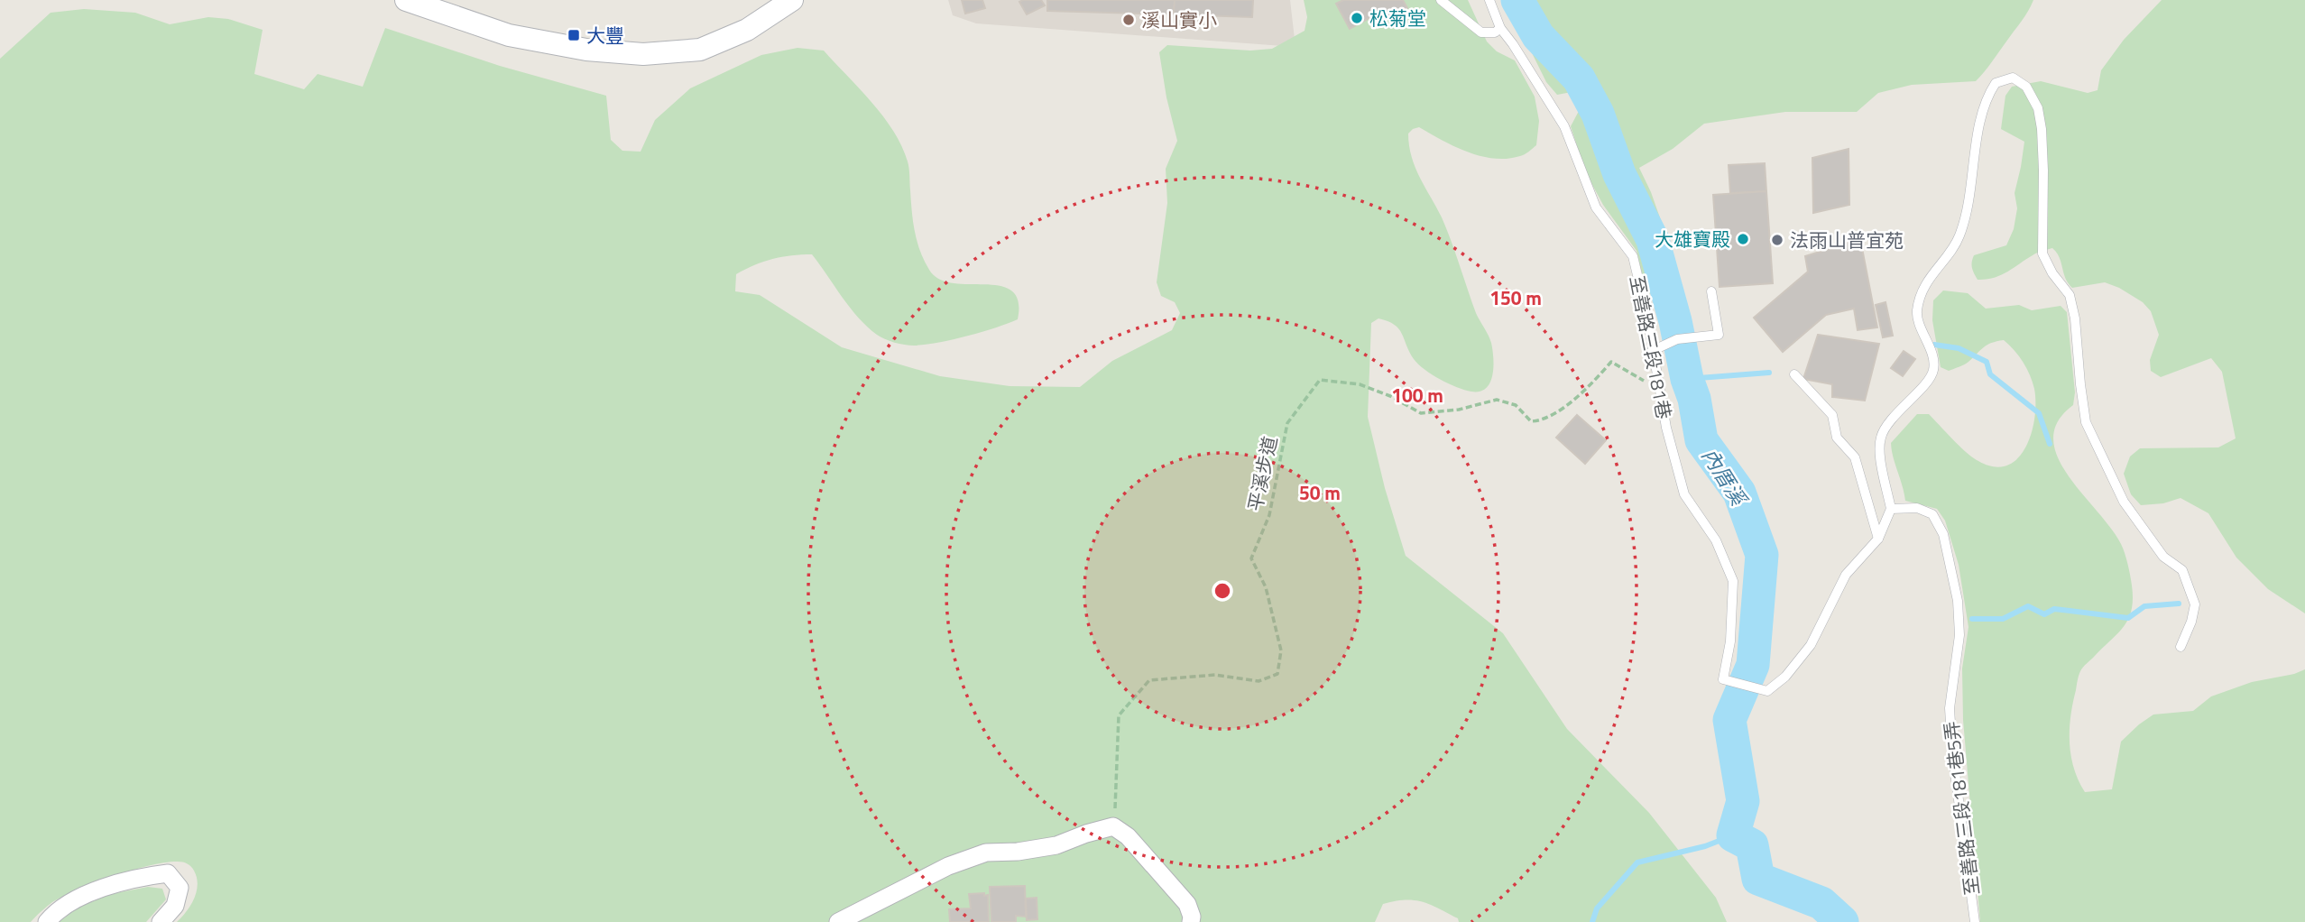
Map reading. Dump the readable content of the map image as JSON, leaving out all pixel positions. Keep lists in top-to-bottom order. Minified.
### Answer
{"streets":{"lane":["至善路三段181巷","至善路三段181巷5弄"],"path":["平溪步道"]},"crossings":[["至善路三段181巷","平溪步道"]],"water":["內厝溪"],"places":{"other":["松菊堂","溪山實小","大雄寶殿","法雨山普宜苑"],"transit":["大豐"]},"rings":["150 m","100 m","50 m"]}
